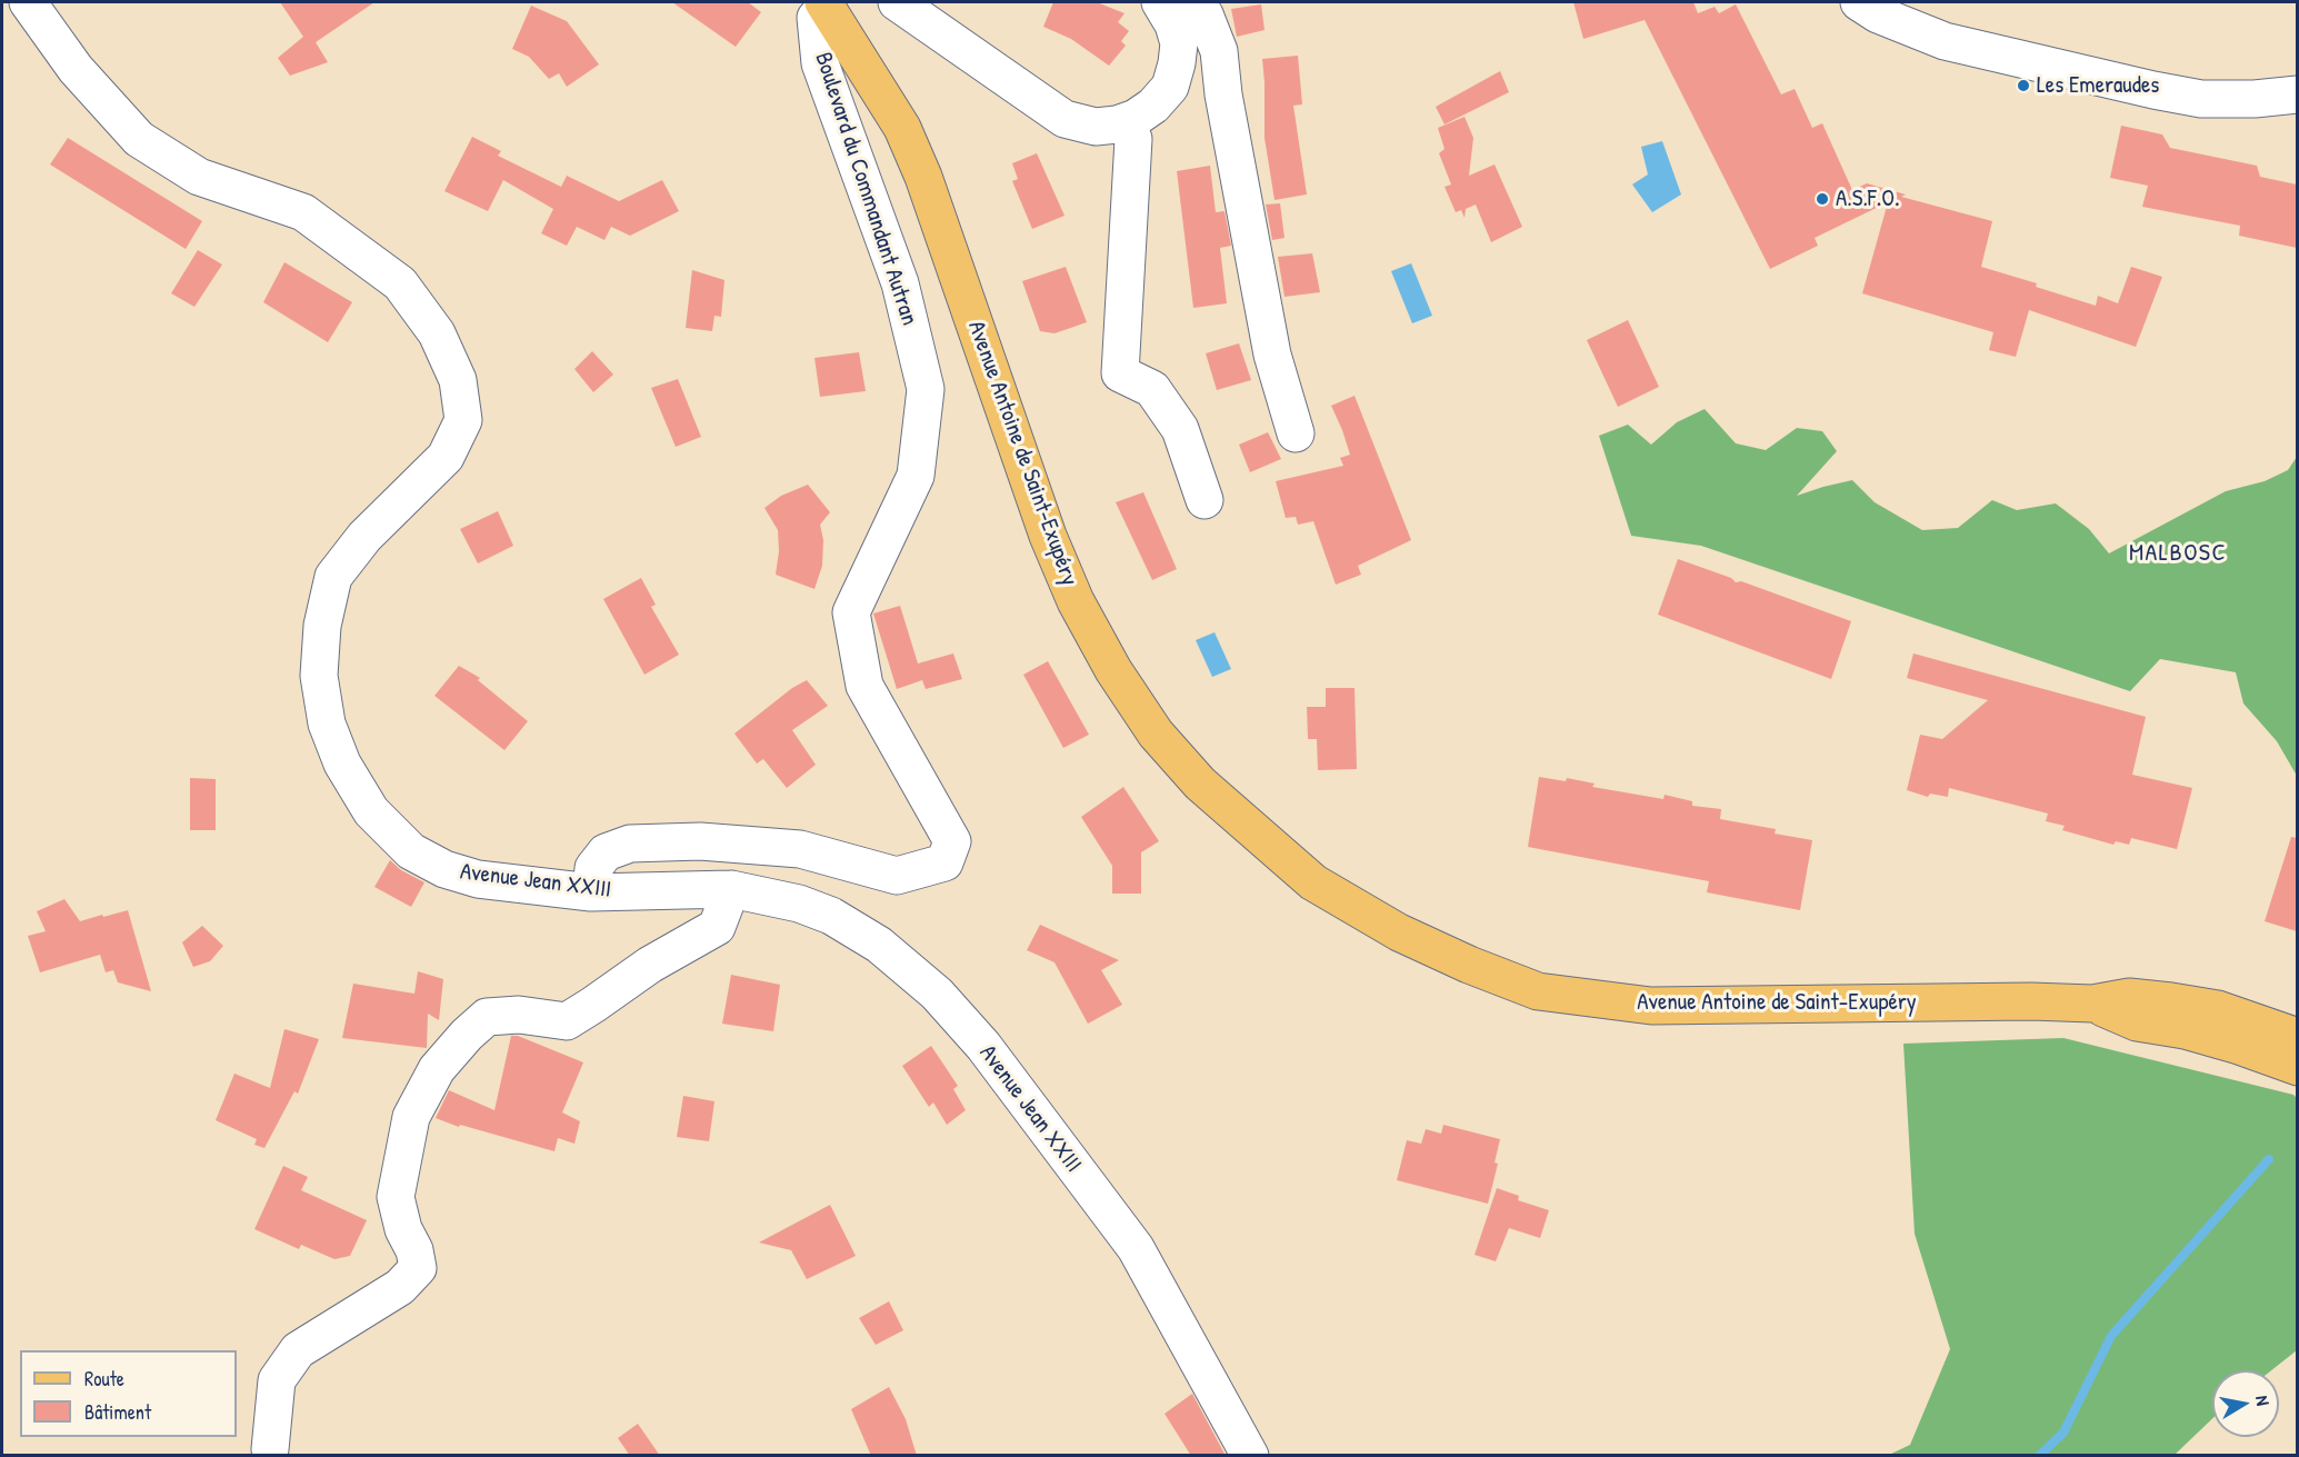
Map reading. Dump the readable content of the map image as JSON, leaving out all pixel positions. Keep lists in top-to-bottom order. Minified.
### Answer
{"streets":{"main road":["Avenue Antoine de Saint-Exupéry"],"street":["Boulevard du Commandant Autran","Avenue Jean XXIII"]},"crossings":[["Boulevard du Commandant Autran","Avenue Antoine de Saint-Exupéry"],["Boulevard du Commandant Autran","Avenue Jean XXIII"]],"districts":["MALBOSC"],"places":["Les Emeraudes","A.S.F.O."],"legend":["Route","Bâtiment"],"north":"right"}
